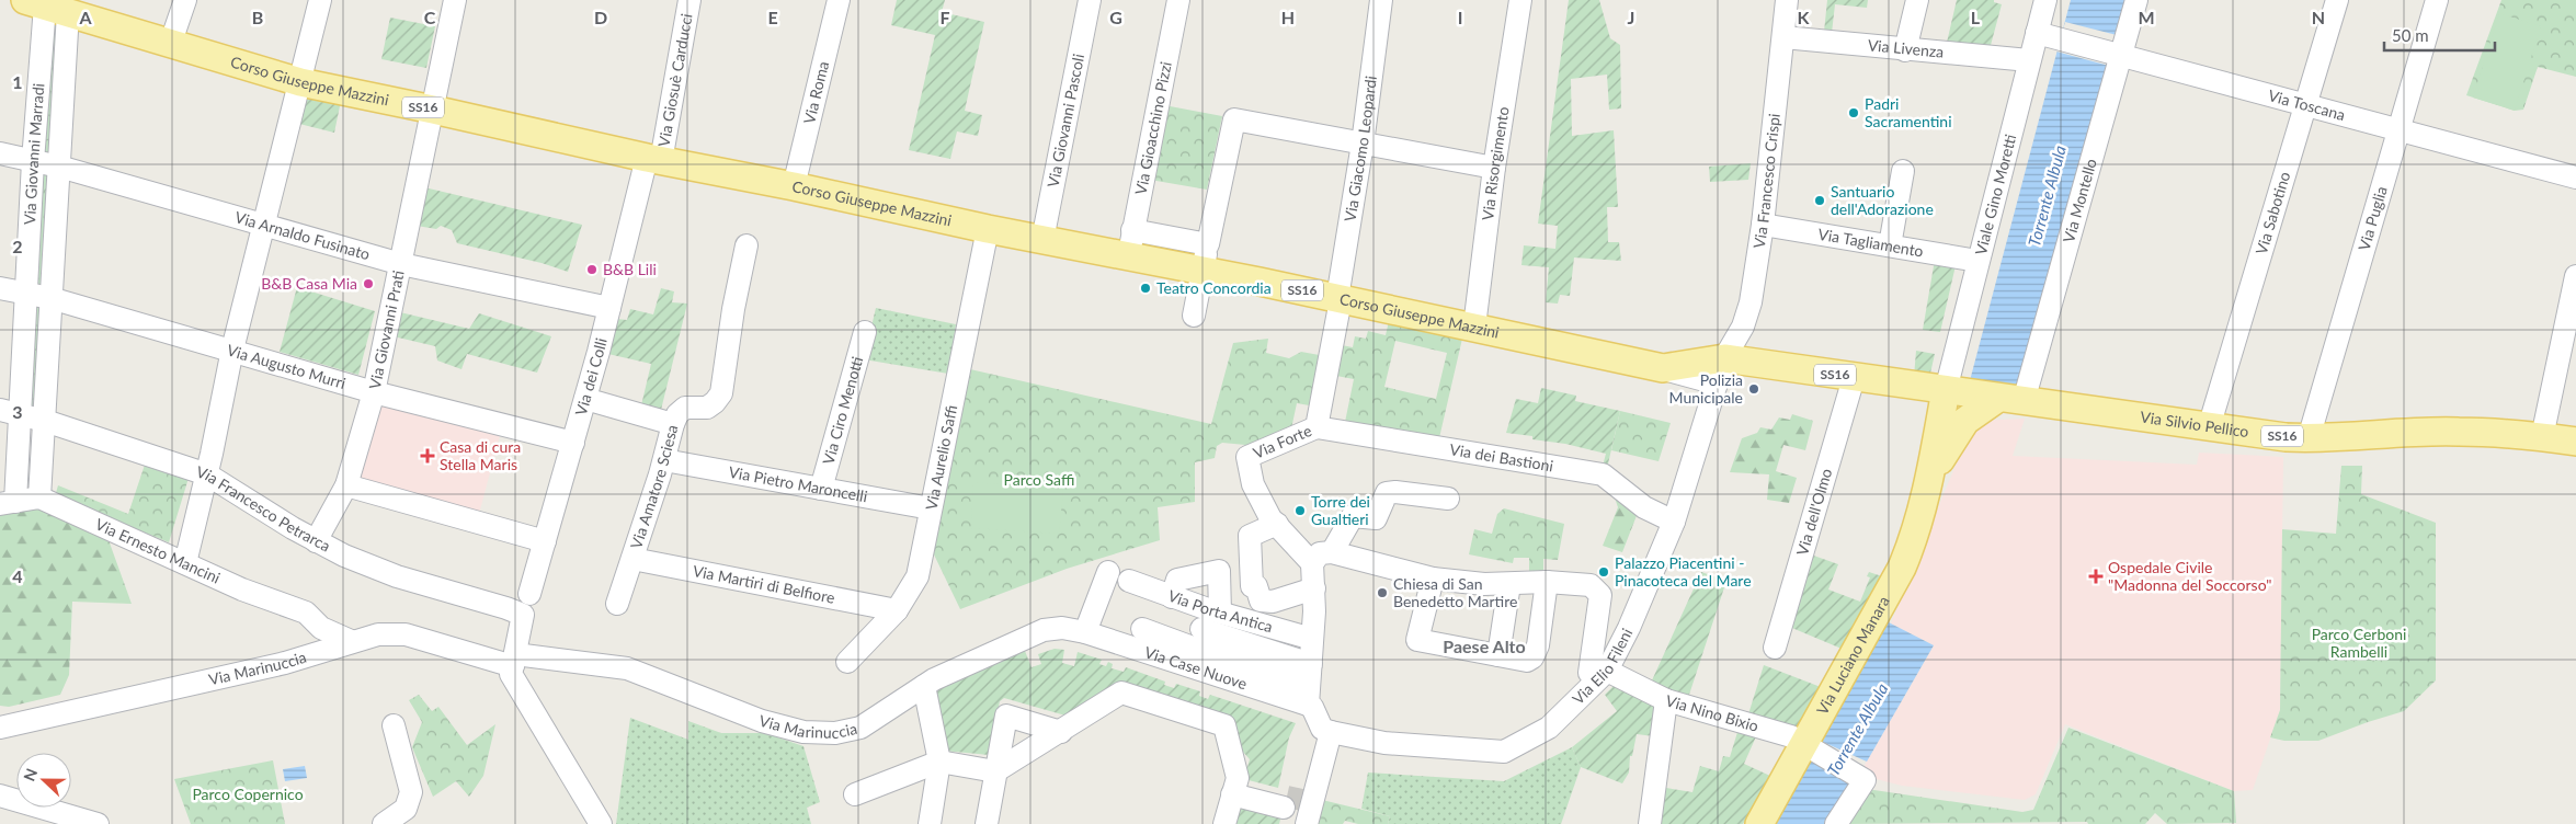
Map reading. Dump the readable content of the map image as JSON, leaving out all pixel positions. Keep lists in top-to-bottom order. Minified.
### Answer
{"streets":{"main road":["Corso Giuseppe Mazzini","SS16","Via Silvio Pellico","Via Luciano Manara"],"street":["Via Livenza","Via Giosuè Carducci","Via Roma","Via Toscana","Via Giovanni Pascoli","Via Gioacchino Pizzi","Via Giacomo Leopardi","Via Giovanni Marradi","Via Risorgimento","Via Francesco Crispi","Viale Gino Moretti","Via Montello","Via Sabotino","Via Puglia","Via Arnaldo Fusinato","Via Tagliamento","Via Giovanni Prati","Via Augusto Murri","Via dei Colli","Via Ciro Menotti","Via Forte","Via Aurelio Saffi","Via dei Bastioni","Via Pietro Maroncelli","Via Amatore Sciesa","Via Francesco Petrarca","Via dell'Olmo","Via Ernesto Mancini","Via Martiri di Belfiore","Via Porta Antica","Via Elio Fileni","Via Marinuccia","Via Case Nuove","Via Nino Bixio"]},"crossings":[["Via Livenza","Via Francesco Crispi"],["Via Livenza","Viale Gino Moretti"],["Corso Giuseppe Mazzini","Via Giosuè Carducci"],["Corso Giuseppe Mazzini","Via Roma"],["Corso Giuseppe Mazzini","SS16"],["Corso Giuseppe Mazzini","Via Giovanni Pascoli"],["Corso Giuseppe Mazzini","Via Gioacchino Pizzi"],["Corso Giuseppe Mazzini","Via Giacomo Leopardi"],["Corso Giuseppe Mazzini","Via Giovanni Marradi"],["Corso Giuseppe Mazzini","Via Risorgimento"],["Corso Giuseppe Mazzini","Via Francesco Crispi"],["Corso Giuseppe Mazzini","Via Giovanni Prati"],["Corso Giuseppe Mazzini","Via dei Colli"],["Corso Giuseppe Mazzini","Via Forte"],["Corso Giuseppe Mazzini","Via Aurelio Saffi"],["Via Giosuè Carducci","Via dei Colli"],["Via Toscana","Viale Gino Moretti"],["Via Toscana","Via Montello"],["Via Toscana","Via Sabotino"],["Via Toscana","Via Puglia"],["SS16","Via Francesco Crispi"],["SS16","Viale Gino Moretti"],["SS16","Via Silvio Pellico"],["SS16","Via dell'Olmo"],["SS16","Via Luciano Manara"],["Via Giacomo Leopardi","Via Forte"],["Via Giovanni Marradi","Via Arnaldo Fusinato"],["Via Giovanni Marradi","Via Augusto Murri"],["Via Giovanni Marradi","Via Francesco Petrarca"],["Via Giovanni Marradi","Via Ernesto Mancini"],["Via Francesco Crispi","Via Tagliamento"],["Via Francesco Crispi","Via Elio Fileni"],["Viale Gino Moretti","Via Tagliamento"],["Viale Gino Moretti","Via Silvio Pellico"],["Viale Gino Moretti","Via Luciano Manara"],["Via Montello","Via Silvio Pellico"],["Via Montello","Via Luciano Manara"],["Via Sabotino","Via Silvio Pellico"],["Via Puglia","Via Silvio Pellico"],["Via Arnaldo Fusinato","Via Giovanni Prati"],["Via Arnaldo Fusinato","Via dei Colli"],["Via Giovanni Prati","Via Augusto Murri"],["Via Giovanni Prati","Via Francesco Petrarca"],["Via Augusto Murri","Via dei Colli"],["Via dei Colli","Via Amatore Sciesa"],["Via Ciro Menotti","Via Pietro Maroncelli"],["Via Silvio Pellico","Via Luciano Manara"],["Via Forte","Via dei Bastioni"],["Via Aurelio Saffi","Via Pietro Maroncelli"],["Via Aurelio Saffi","Via Martiri di Belfiore"],["Via dei Bastioni","Via Elio Fileni"],["Via Pietro Maroncelli","Via Amatore Sciesa"],["Via Amatore Sciesa","Via Martiri di Belfiore"],["Via Francesco Petrarca","Via Marinuccia"],["Via Ernesto Mancini","Via Marinuccia"],["Via Porta Antica","Via Case Nuove"],["Via Luciano Manara","Via Nino Bixio"],["Via Elio Fileni","Via Nino Bixio"],["Via Marinuccia","Via Case Nuove"]],"districts":["Paese Alto"],"water":["Torrente Albula"],"parks":["Parco Saffi","Parco Cerboni Rambelli","Parco Copernico"],"places":{"other":["Padri Sacramentini","Santuario dell'Adorazione","B&B Lili","B&B Casa Mia","Teatro Concordia","Polizia Municipale","Torre dei Gualtieri","Palazzo Piacentini - Pinacoteca del Mare","Chiesa di San Benedetto Martire"],"health":["Casa di cura Stella Maris","Ospedale Civile \"Madonna del Soccorso\""]},"scale_bar":"50 m","north":"left","grid":{"columns":["A","B","C","D","E","F","G","H","I","J","K","L","M","N"],"rows":["1","2","3","4"]}}
